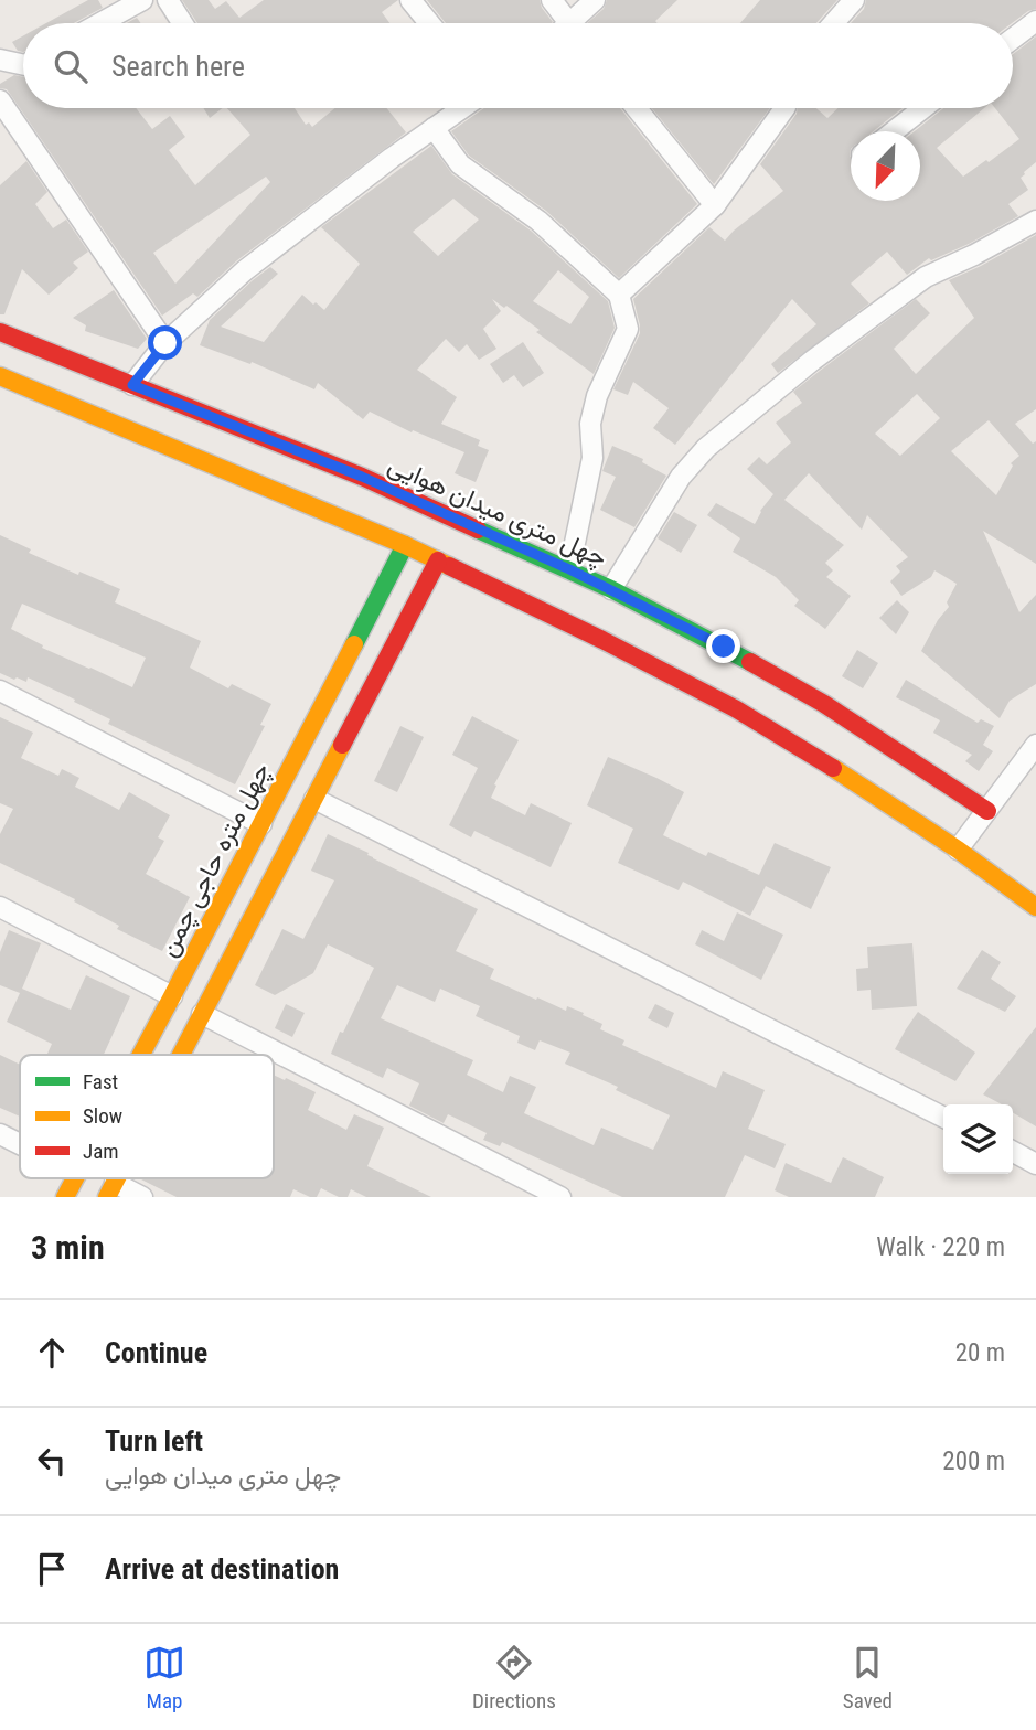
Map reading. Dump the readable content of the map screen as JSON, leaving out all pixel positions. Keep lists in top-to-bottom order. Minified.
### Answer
{"streets":{"main road":["چهل متری میدان هوایی","چهل متره حاجی چمن"]},"legend":["Fast","Slow","Jam"],"north":"bottom left","page":{"search":"Search here","heading":["3 min","Walk · 220 m"],"list":[["Continue","20 m"],["Turn left","چهل متری میدان هوایی","200 m"],"Arrive at destination"],"nav":["Map","Directions","Saved"]}}
